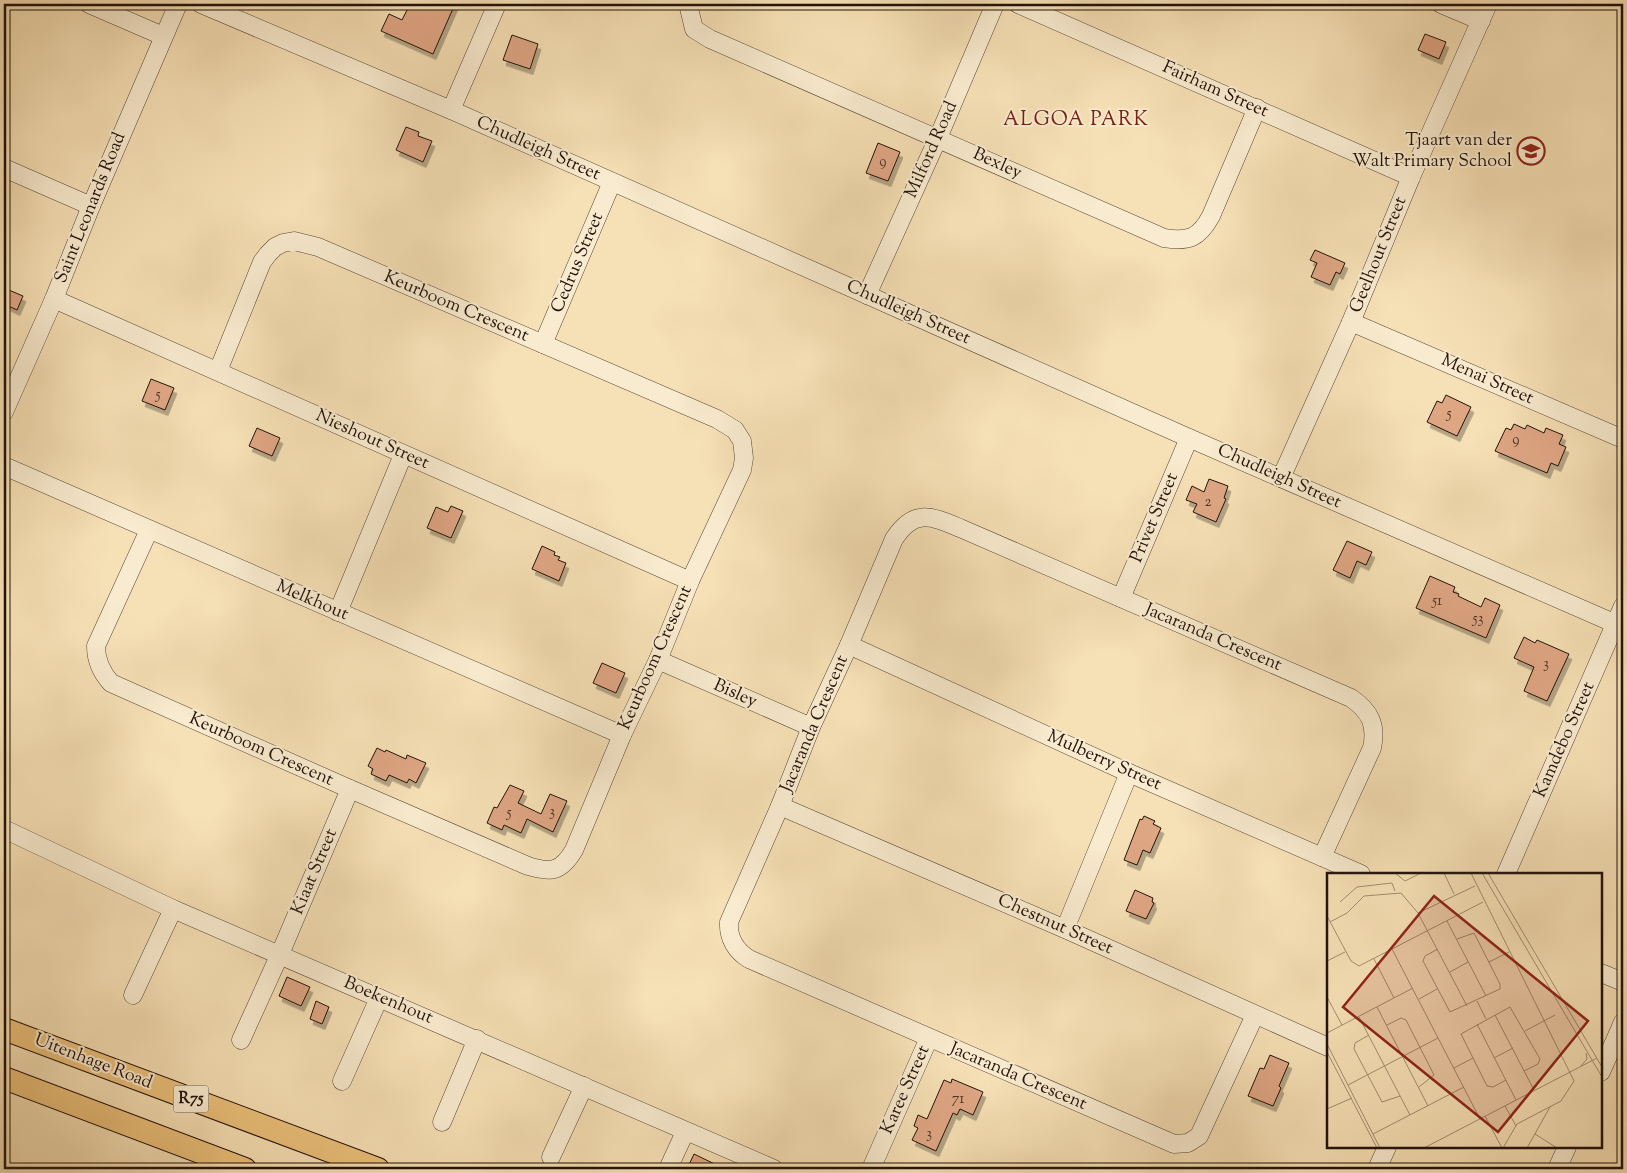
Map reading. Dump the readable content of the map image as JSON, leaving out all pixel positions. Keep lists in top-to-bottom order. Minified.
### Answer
{"streets":{"main road":["Uitenhage Road","R75"],"street":["Fairham Street","Chudleigh Street","Milford Road","Bexley","Saint Leonards Road","Geelhout Street","Cedrus Street","Keurboom Crescent","Menai Street","Nieshout Street","Privet Street","Melkhout","Jacaranda Crescent","Bisley","Kamdebo Street","Mulberry Street","Kiaat Street","Chestnut Street","Boekenhout","Karee Street"]},"crossings":[["Fairham Street","Bexley"],["Fairham Street","Geelhout Street"],["Chudleigh Street","Milford Road"],["Chudleigh Street","Geelhout Street"],["Chudleigh Street","Cedrus Street"],["Chudleigh Street","Privet Street"],["Chudleigh Street","Kamdebo Street"],["Milford Road","Bexley"],["Saint Leonards Road","Nieshout Street"],["Geelhout Street","Menai Street"],["Cedrus Street","Keurboom Crescent"],["Keurboom Crescent","Nieshout Street"],["Keurboom Crescent","Melkhout"],["Keurboom Crescent","Bisley"],["Keurboom Crescent","Kiaat Street"],["Privet Street","Jacaranda Crescent"],["Jacaranda Crescent","Bisley"],["Jacaranda Crescent","Mulberry Street"],["Jacaranda Crescent","Chestnut Street"],["Jacaranda Crescent","Karee Street"],["Kiaat Street","Boekenhout"]],"districts":["ALGOA PARK"],"places":{"school or university":["Tjaart van der Walt Primary School"]},"house_numbers":["9","5","5","9","2","51","53","3","3","5","71","3"]}
